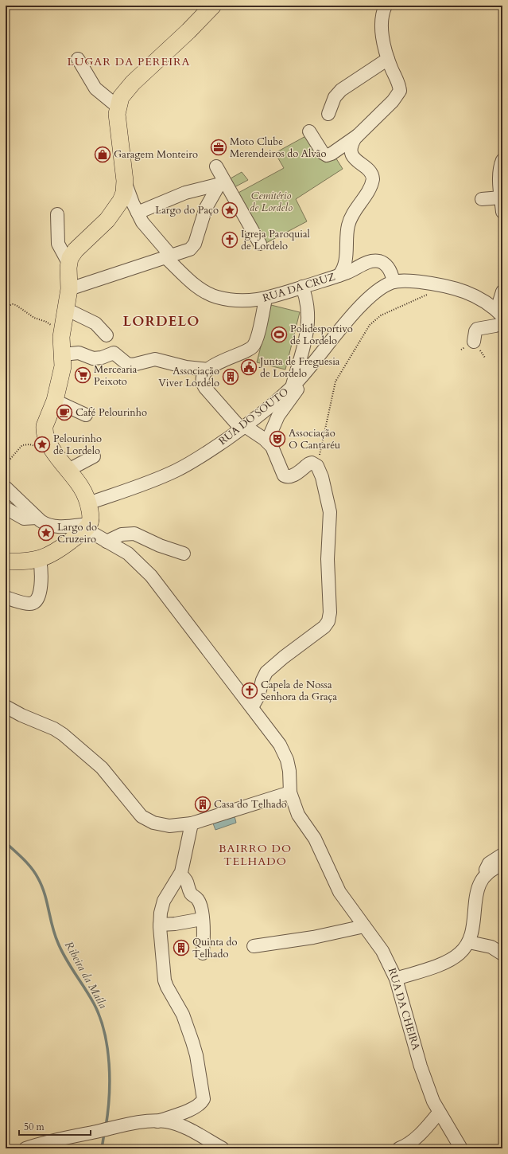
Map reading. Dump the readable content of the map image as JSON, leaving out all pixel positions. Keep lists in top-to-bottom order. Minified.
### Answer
{"streets":{"street":["RUA DA CRUZ","RUA DO SOUTO","RUA DA CHEIRA"]},"crossings":[["RUA DA CRUZ","RUA DO SOUTO"]],"districts":["LUGAR DA PEREIRA","LORDELO","BAIRRO DO TELHADO"],"water":["Ribeira da Maíla"],"parks":["Cemitério de Lordelo"],"places":{"office":["Moto Clube Merendeiros do Alvão"],"shop":["Garagem Monteiro"],"place":["Largo do Paço","Pelourinho de Lordelo","Largo do Cruzeiro"],"church":["Igreja Paroquial de Lordelo","Capela de Nossa Senhora da Graça"],"sports":["Polidesportivo de Lordelo"],"public building":["Junta de Freguesia de Lordelo"],"supermarket":["Mercearia Peixoto"],"building":["Associação Viver Lordelo","Casa do Telhado","Quinta do Telhado"],"cafe":["Café Pelourinho"],"theatre":["Associação O Cantaréu"]},"scale_bar":"50 m"}
